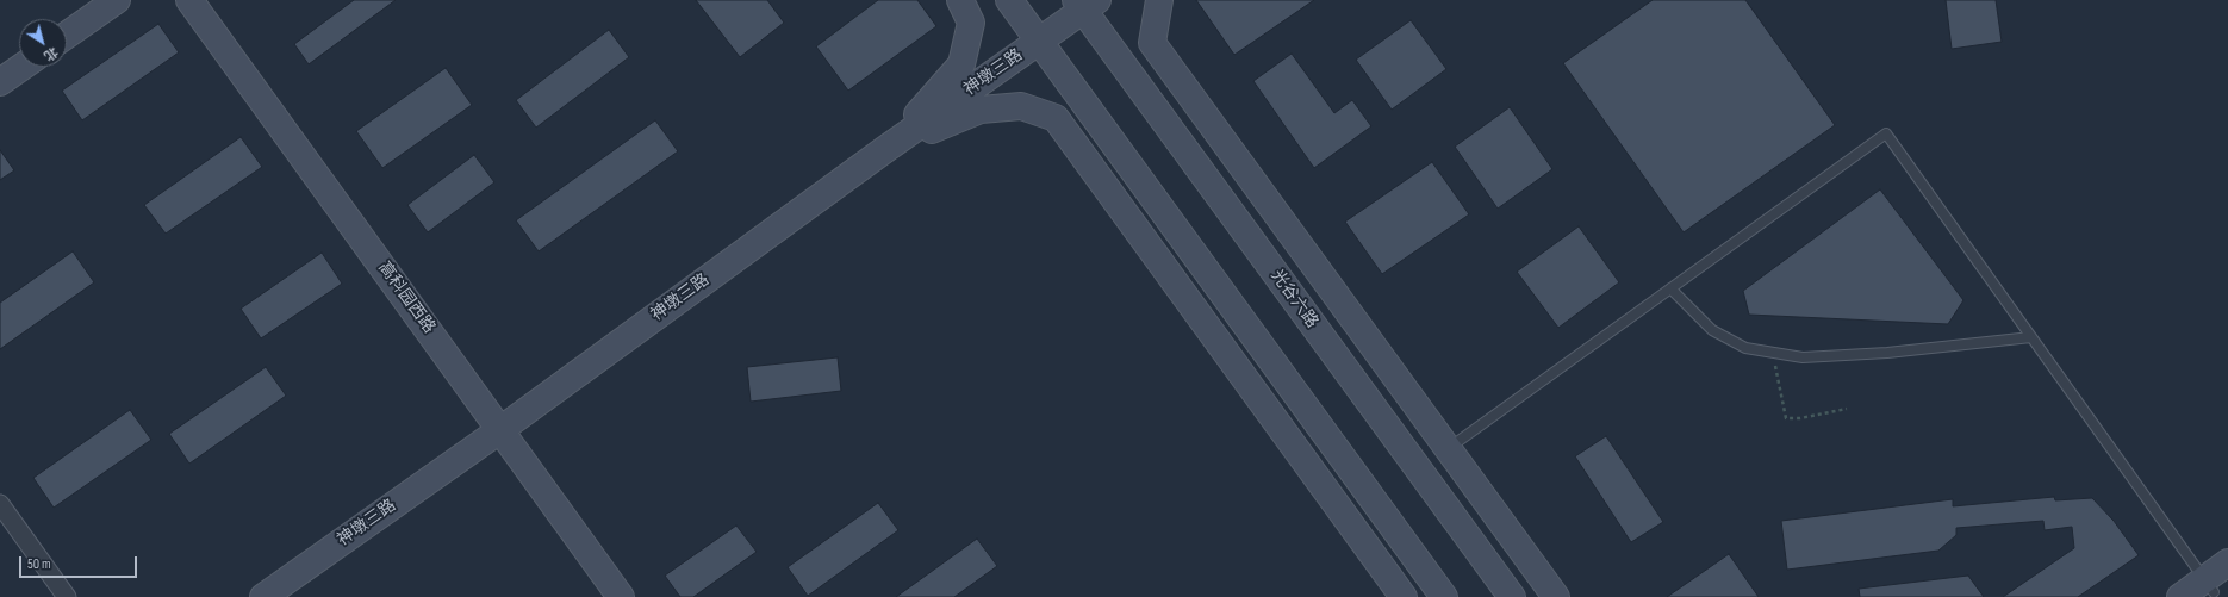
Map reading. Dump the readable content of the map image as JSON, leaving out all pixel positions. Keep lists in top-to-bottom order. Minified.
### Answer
{"streets":{"street":["神墩三路","高科园西路","光谷六路"]},"crossings":[["神墩三路","高科园西路"],["神墩三路","光谷六路"]],"scale_bar":"50 m","north":"bottom right"}
